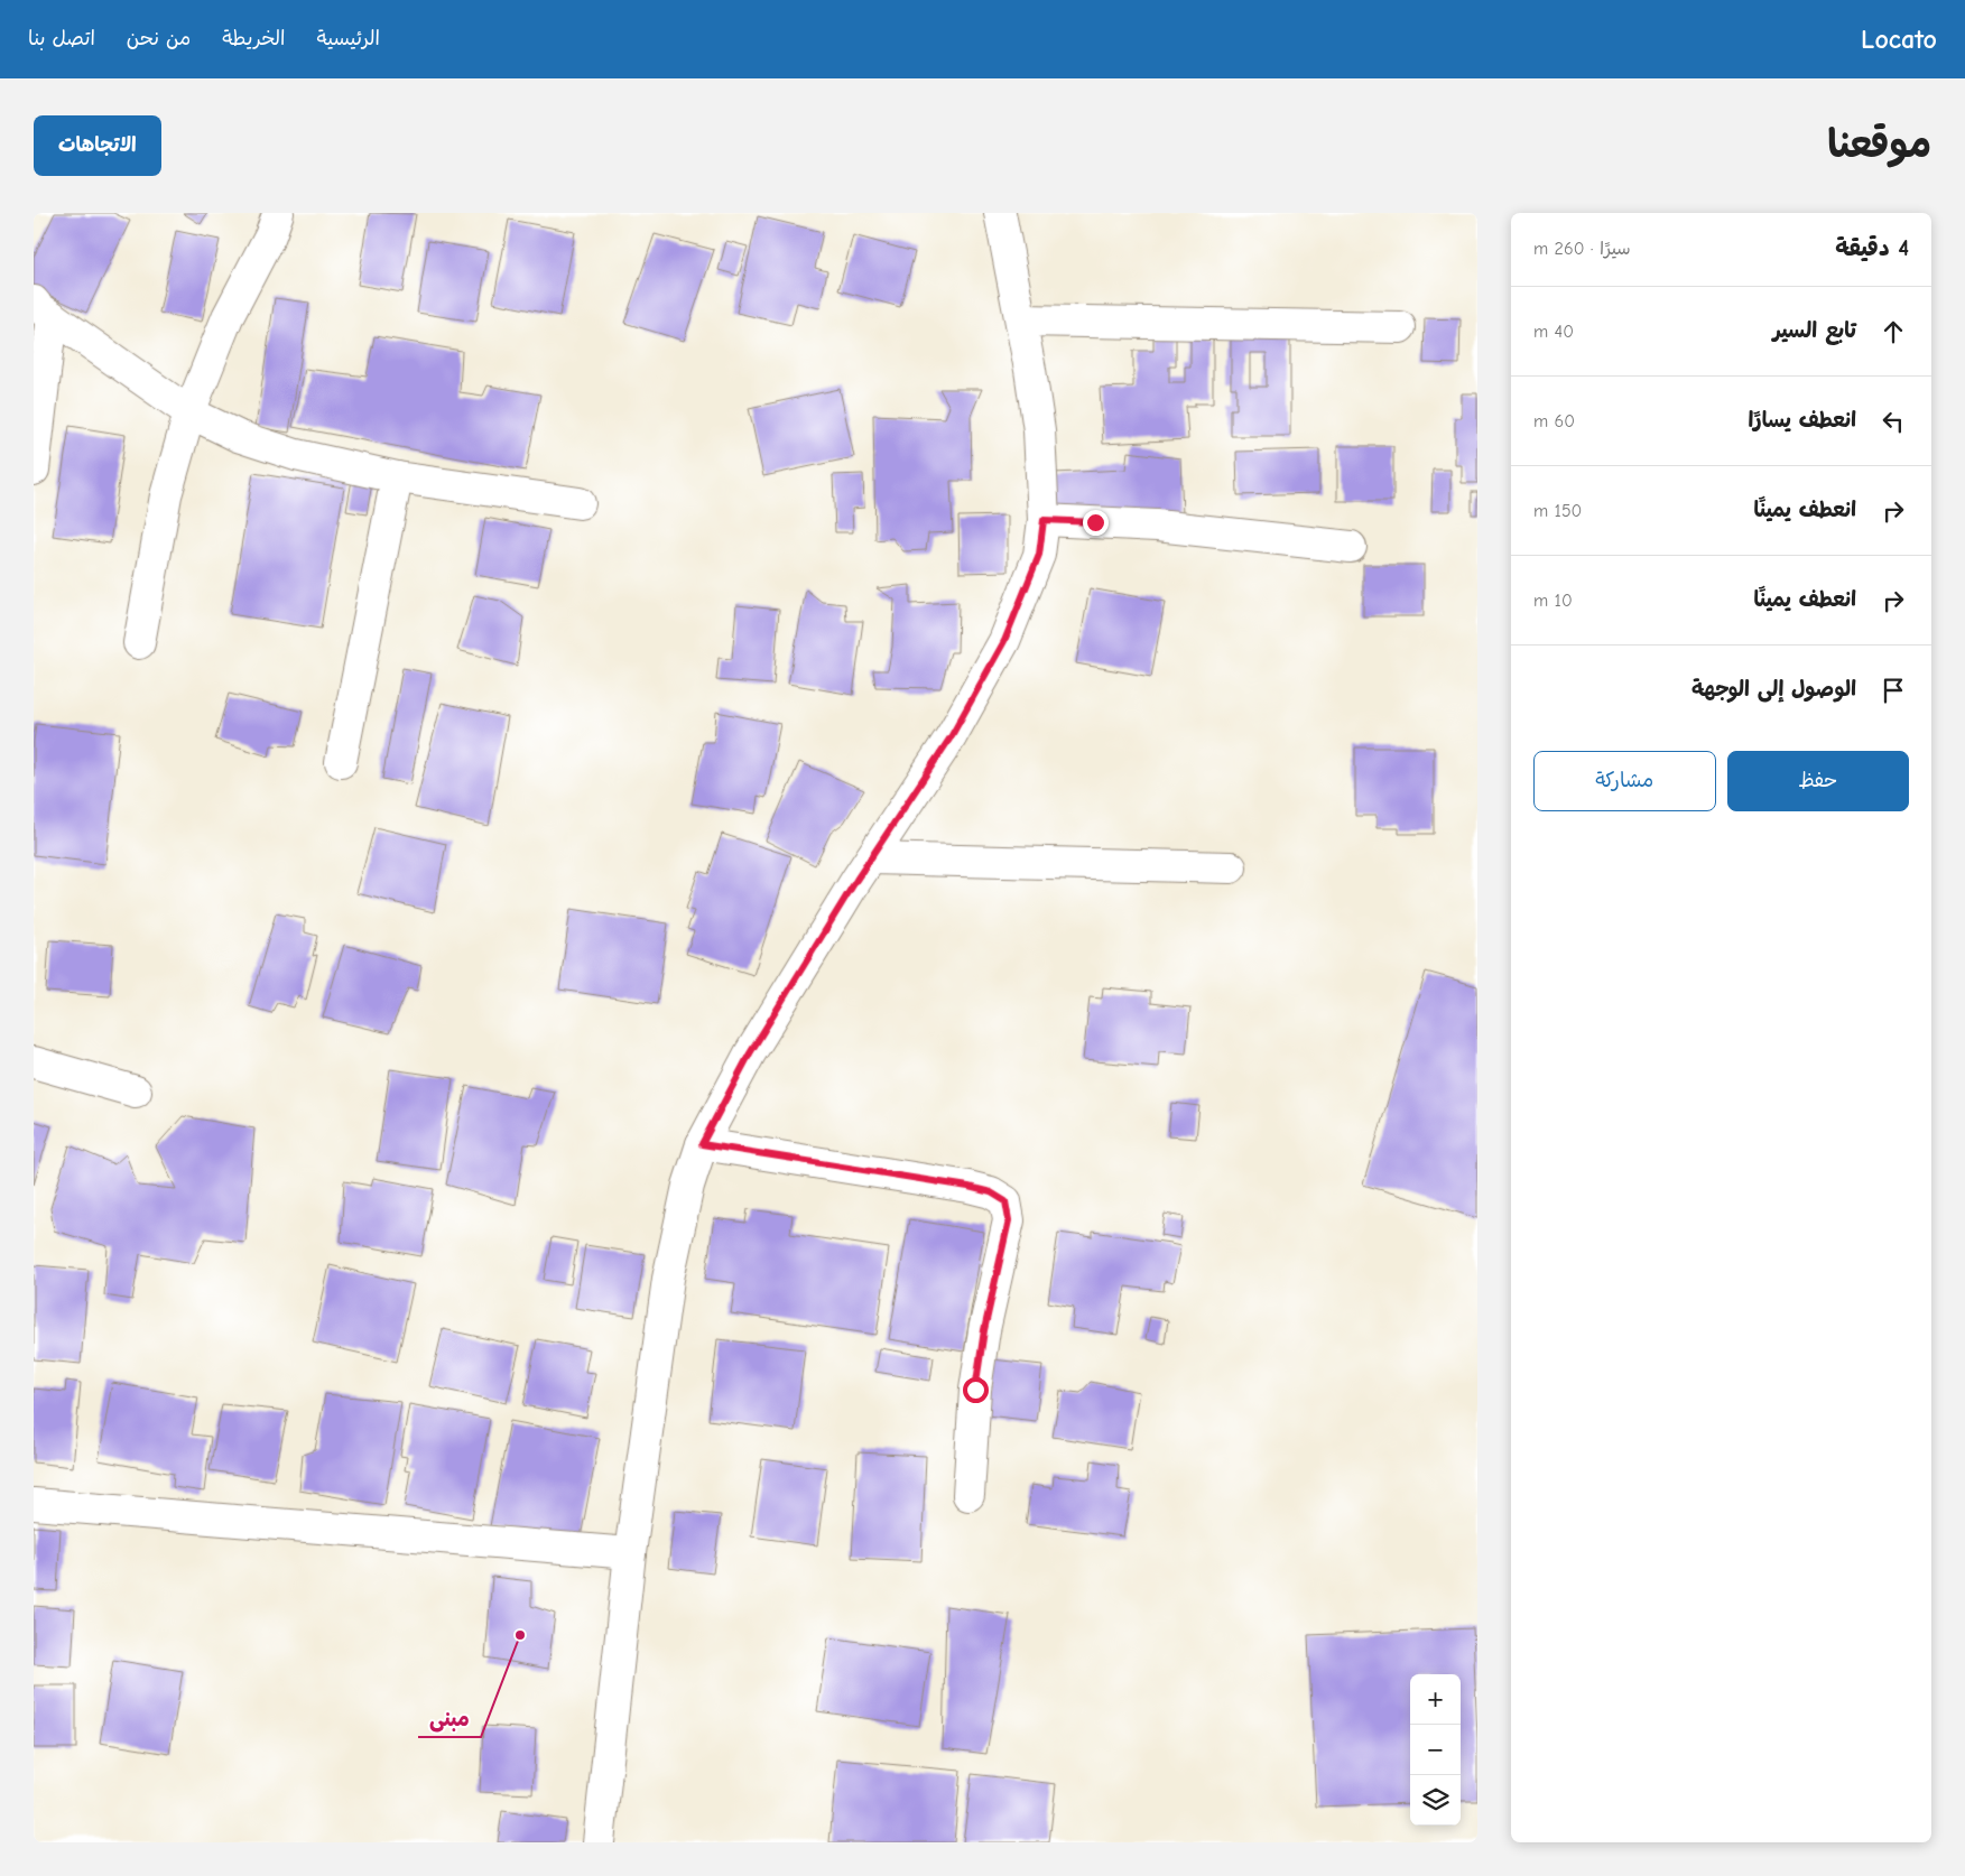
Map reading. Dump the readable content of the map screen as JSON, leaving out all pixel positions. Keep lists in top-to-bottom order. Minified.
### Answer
{"places":["مبنى"],"page":{"header":"Locato","nav":["الرئيسية","الخريطة","من نحن","اتصل بنا"],"title":"موقعنا","buttons":["الاتجاهات",["حفظ","مشاركة"]],"heading":["4 دقيقة","سيرًا · 260 m"],"list":[["تابع السير","40 m"],["انعطف يسارًا","60 m"],["انعطف يمينًا","150 m"],["انعطف يمينًا","10 m"],"الوصول إلى الوجهة"],"map_buttons":["+","−"]}}
